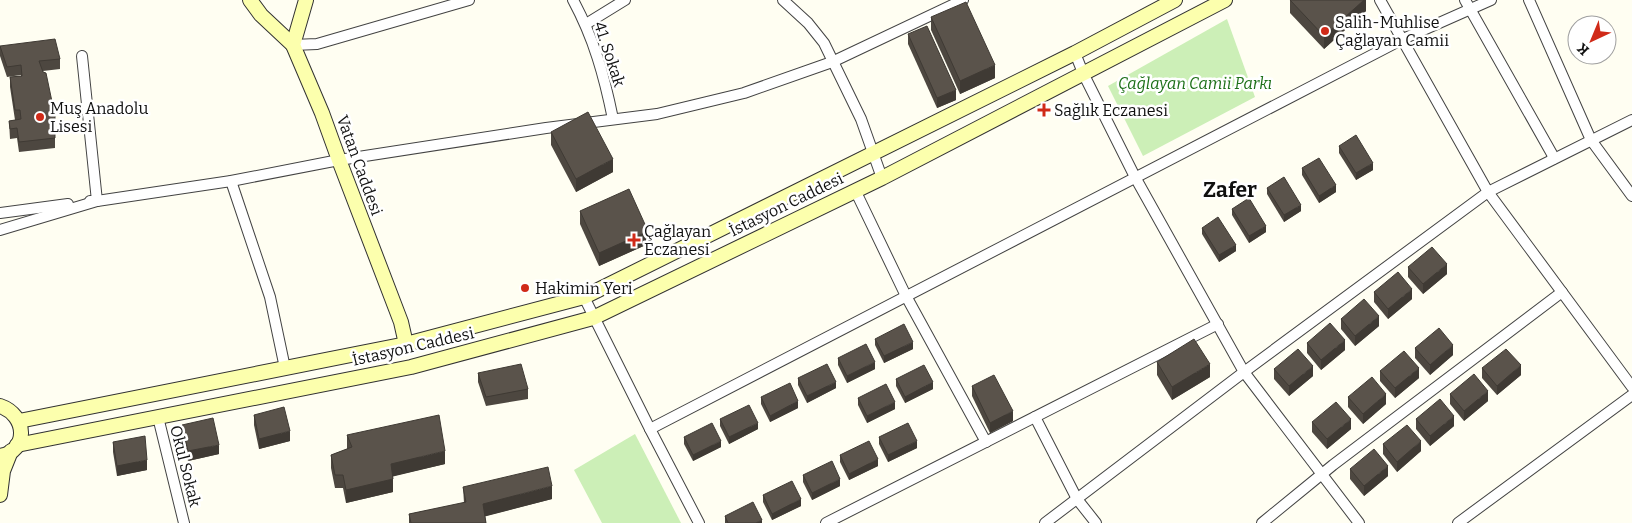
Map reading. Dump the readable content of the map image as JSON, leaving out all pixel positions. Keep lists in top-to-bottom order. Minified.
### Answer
{"streets":{"main road":["Vatan Caddesi","İstasyon Caddesi"],"street":["41. Sokak","Okul Sokak"]},"crossings":[["Vatan Caddesi","İstasyon Caddesi"],["İstasyon Caddesi","Okul Sokak"]],"districts":["Zafer"],"parks":["Çağlayan Camii Parkı"],"places":{"other":["Salih-Muhlise Çağlayan Camii","Muş Anadolu Lisesi","Hakimin Yeri"],"health":["Sağlık Eczanesi","Çağlayan Eczanesi"]},"north":"bottom left"}
